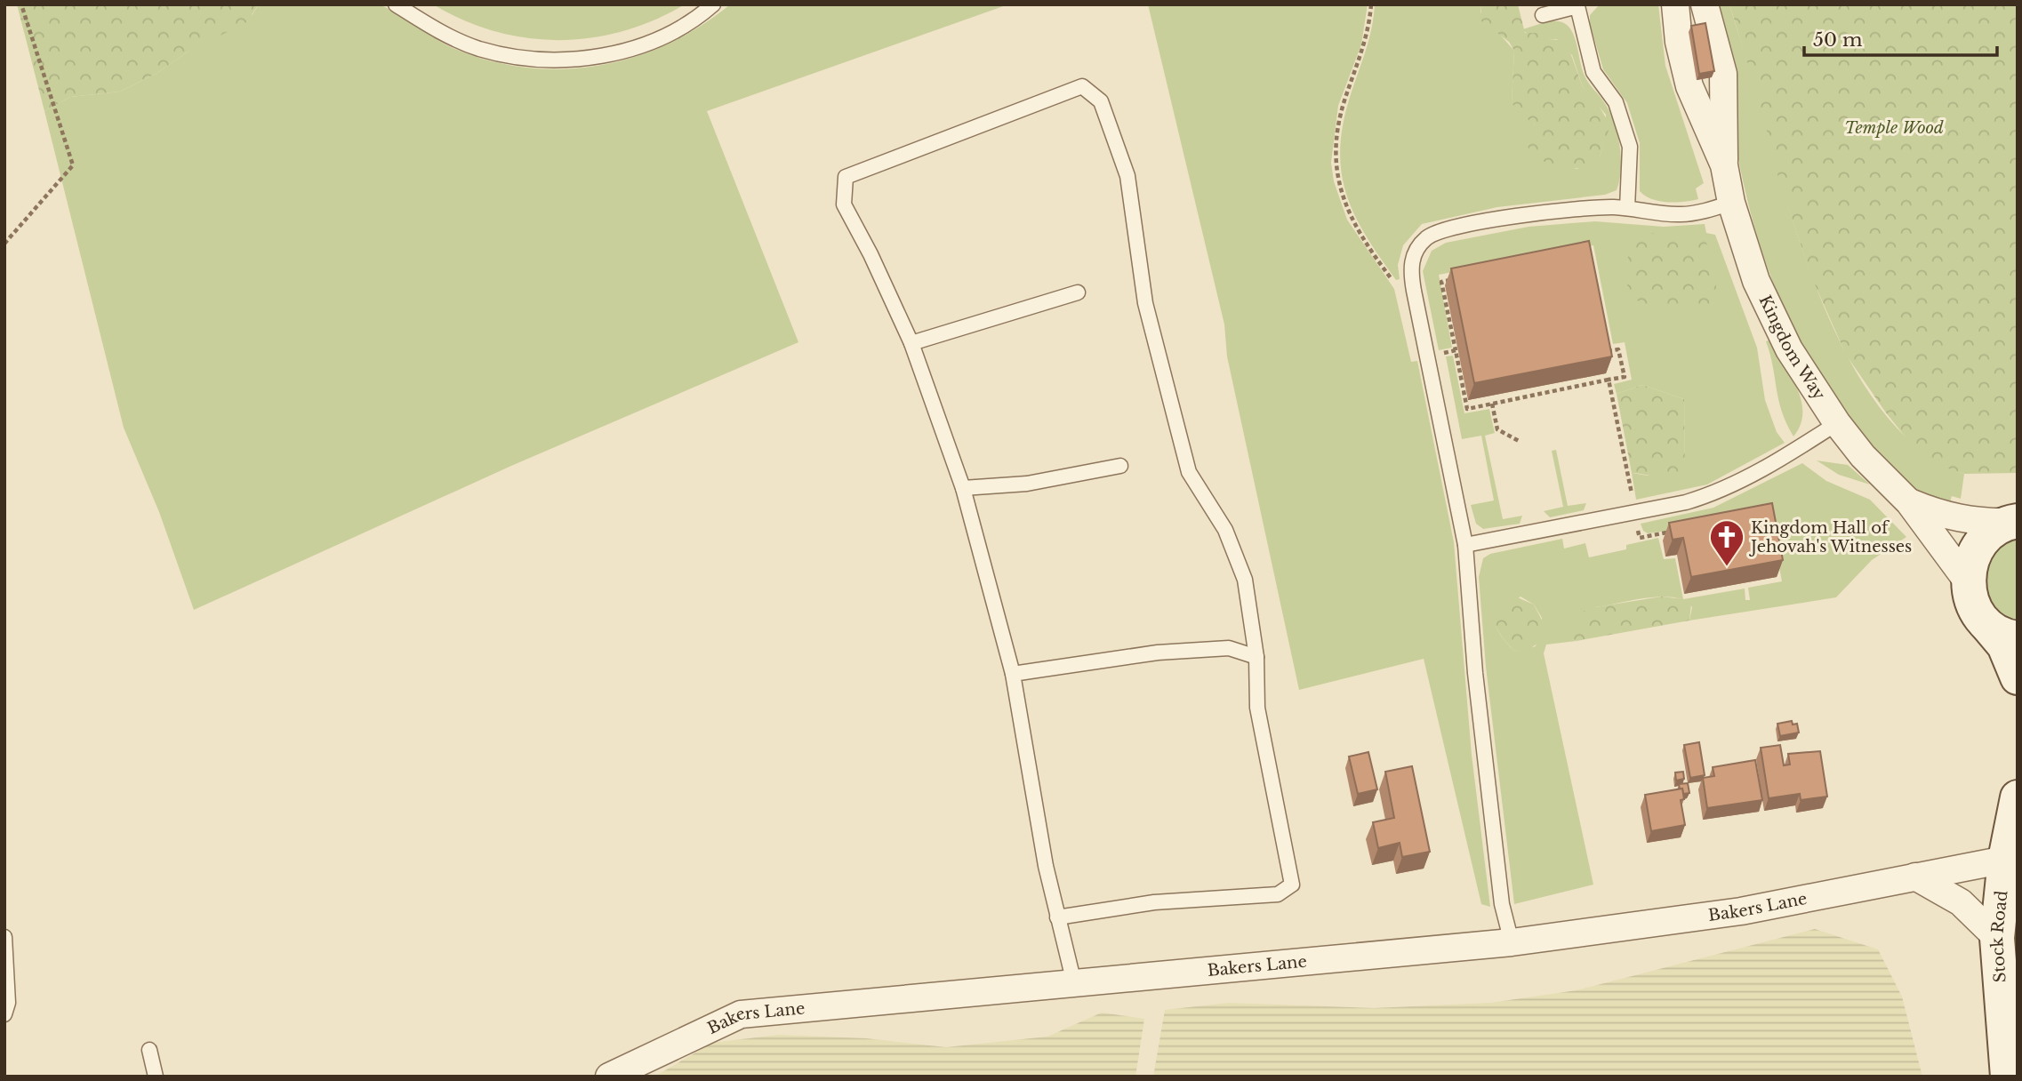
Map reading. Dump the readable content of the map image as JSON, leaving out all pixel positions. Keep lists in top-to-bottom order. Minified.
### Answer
{"streets":{"main road":["Stock Road"],"street":["Kingdom Way","Bakers Lane"]},"crossings":[["Bakers Lane","Stock Road"]],"parks":["Temple Wood"],"places":{"church":["Kingdom Hall of Jehovah's Witnesses"]},"scale_bar":"50 m"}
